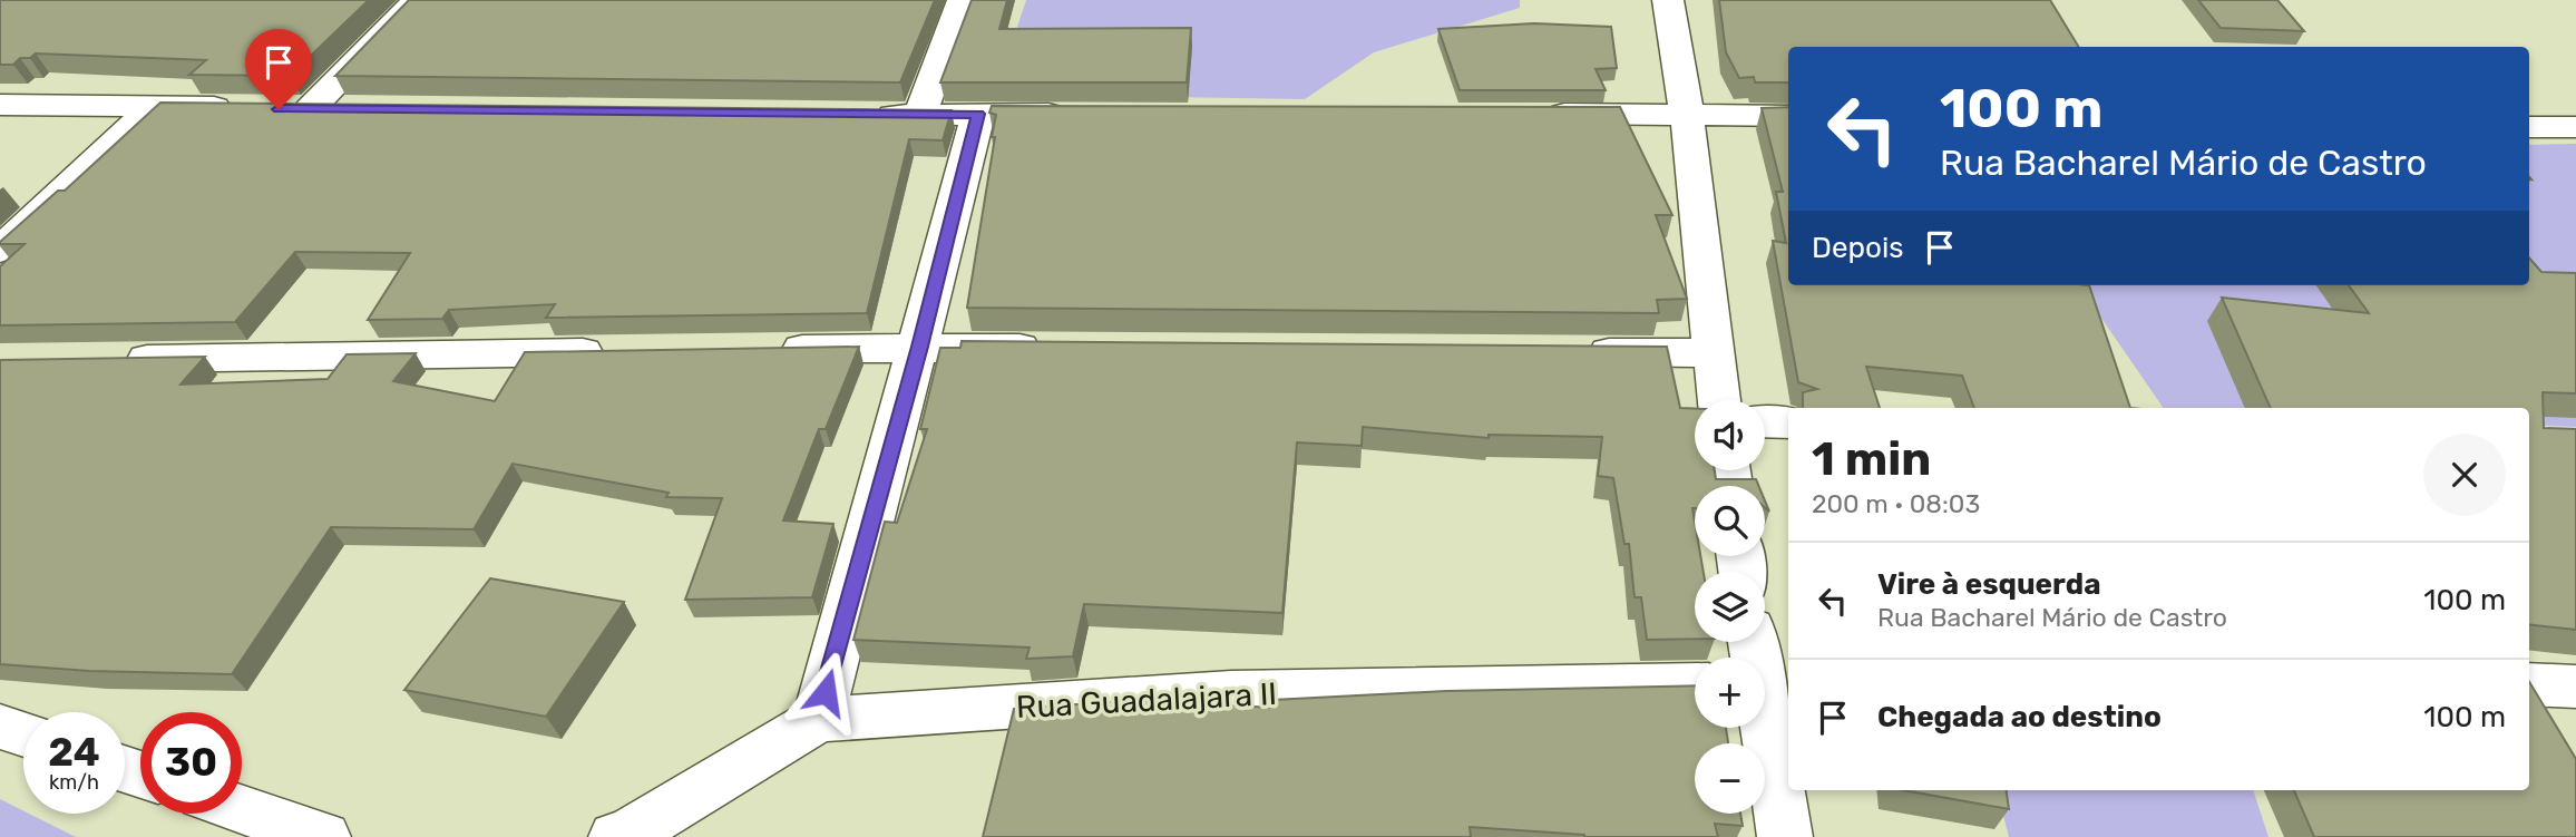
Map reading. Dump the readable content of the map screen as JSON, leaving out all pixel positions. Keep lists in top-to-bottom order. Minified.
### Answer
{"streets":{"street":["Rua Guadalajara II"]},"page":{"turn":["100 m","Rua Bacharel Mário de Castro"],"then":"Depois","map_buttons":["+","−"],"heading":["1 min","200 m · 08:03"],"list":[{"name":"Vire à esquerda","note":"Rua Bacharel Mário de Castro","value":"100 m"},{"name":"Chegada ao destino","value":"100 m"}],"speed":"24 km/h","limit":"30"}}
